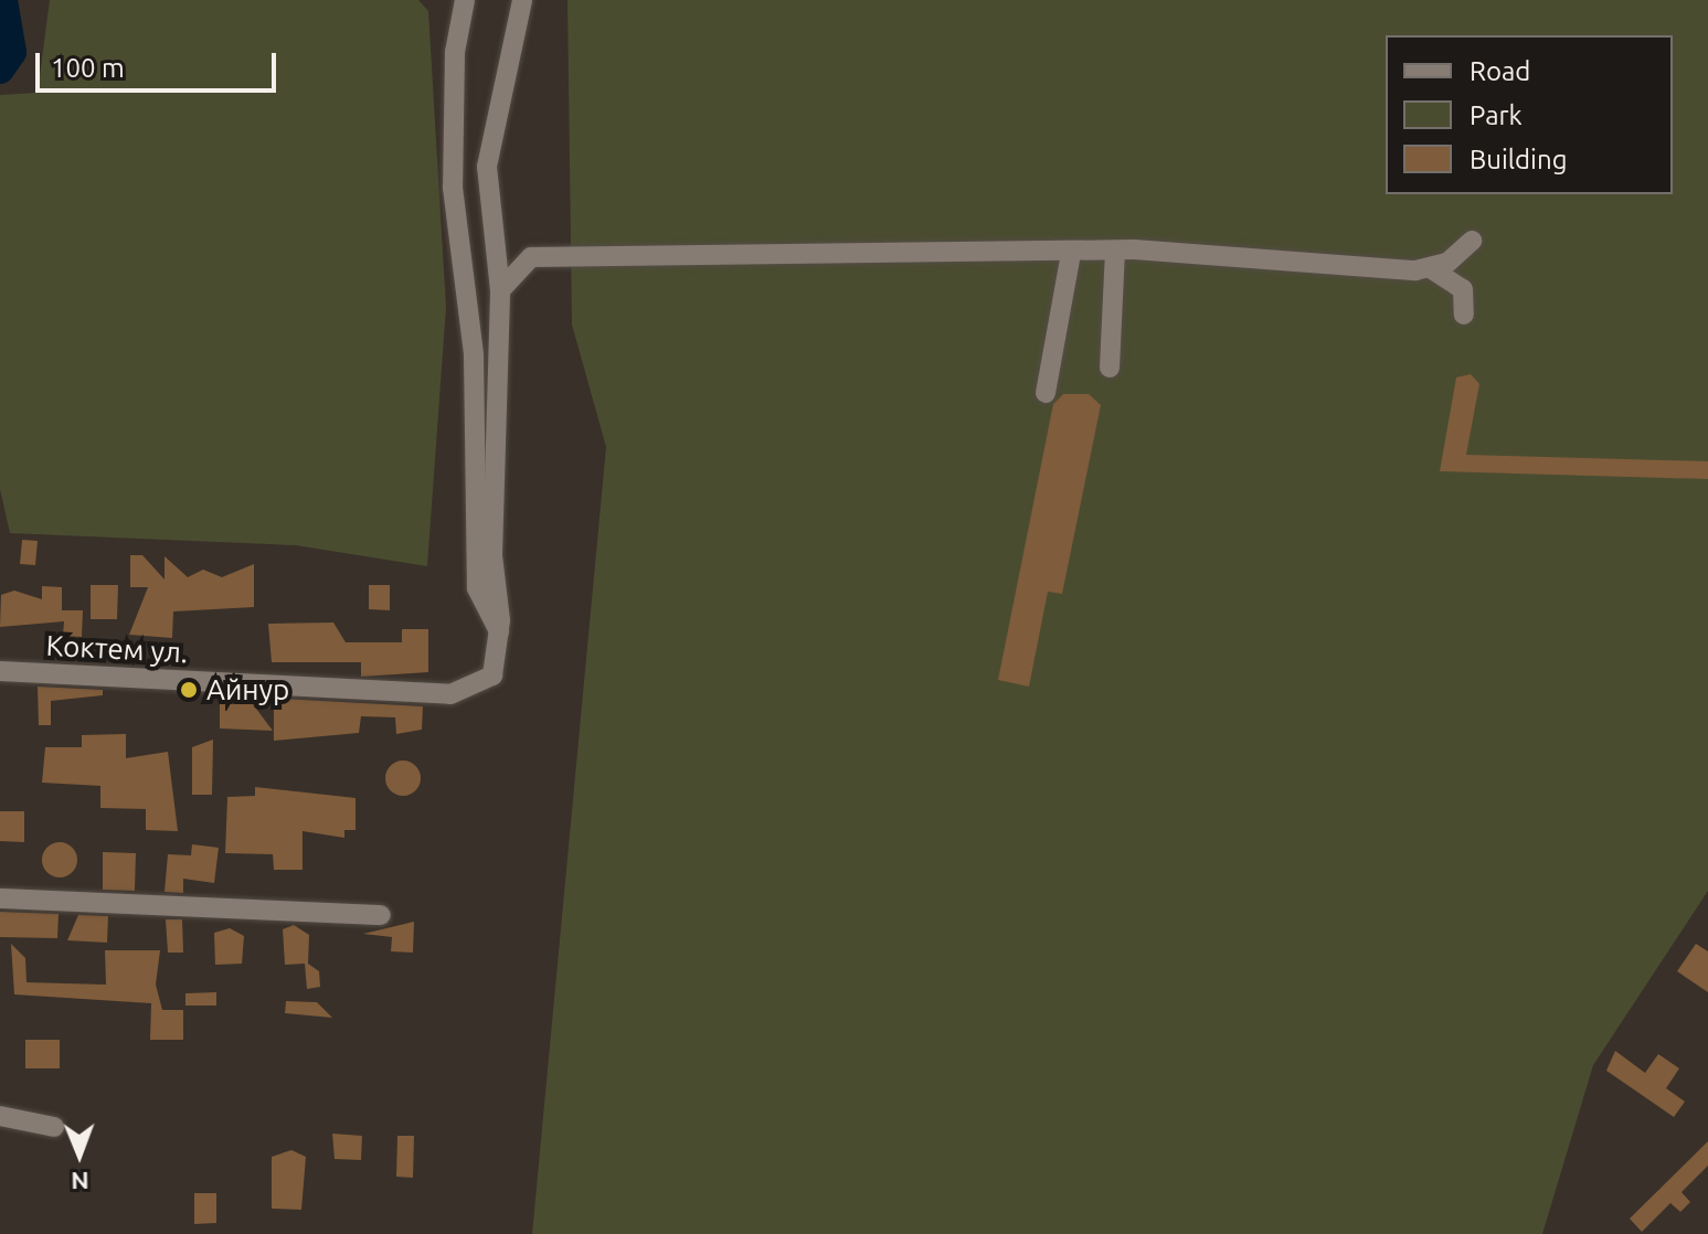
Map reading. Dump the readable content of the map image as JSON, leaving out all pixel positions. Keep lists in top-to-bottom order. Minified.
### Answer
{"streets":{"street":["Коктем ул."]},"places":["Айнур"],"legend":["Road","Park","Building"],"scale_bar":"100 m","north":"bottom"}
